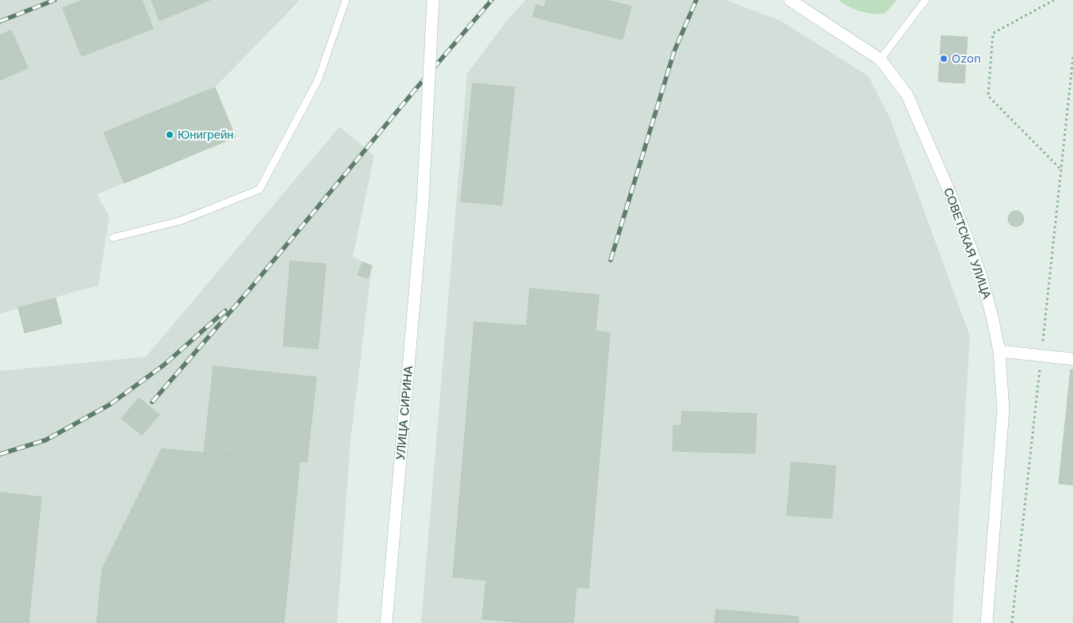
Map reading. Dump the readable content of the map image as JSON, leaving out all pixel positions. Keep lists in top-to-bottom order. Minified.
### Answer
{"streets":{"street":["СОВЕТСКАЯ УЛИЦА","УЛИЦА СИРИНА"]},"places":["Ozon","Юнигрейн"]}
